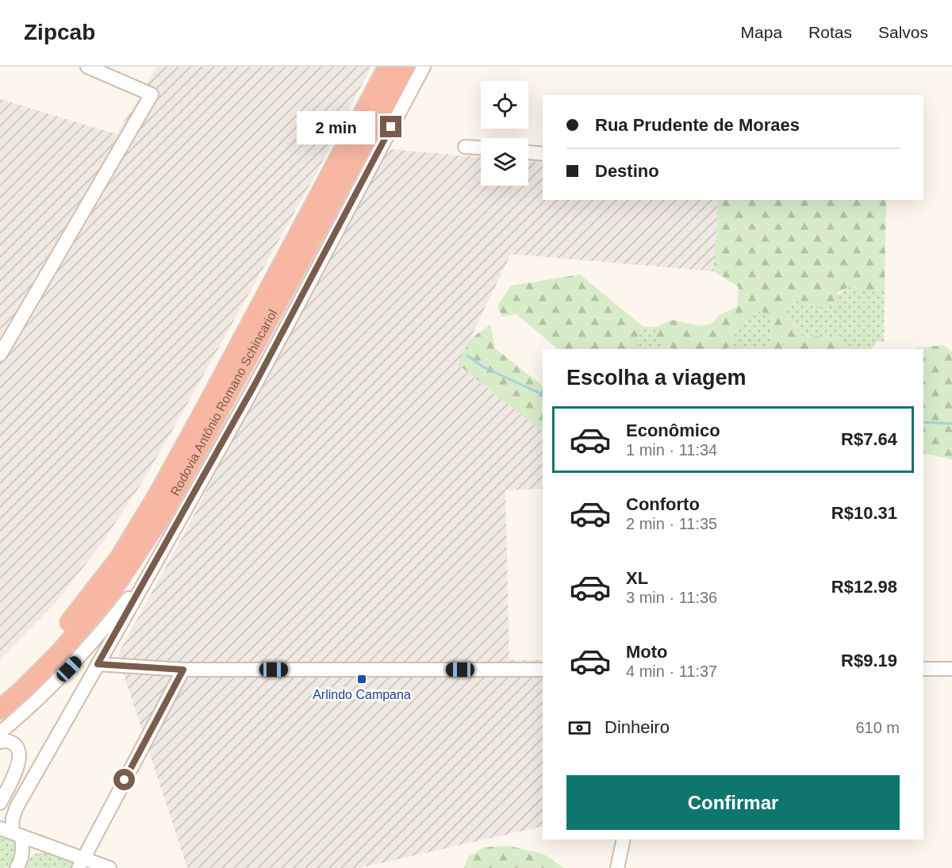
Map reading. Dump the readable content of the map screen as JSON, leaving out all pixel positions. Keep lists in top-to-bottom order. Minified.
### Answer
{"streets":{"highway":["Rodovia Antônio Romano Schincariol"]},"places":{"transit":["Arlindo Campana"]},"page":{"header":"Zipcab","nav":["Mapa","Rotas","Salvos"],"banner":["Rua Prudente de Moraes","Destino"],"bubble":"2 min","heading":"Escolha a viagem","list":[{"name":"Econômico","note":"1 min · 11:34","value":"R$7.64"},{"name":"Conforto","note":"2 min · 11:35","value":"R$10.31"},{"name":"XL","note":"3 min · 11:36","value":"R$12.98"},{"name":"Moto","note":"4 min · 11:37","value":"R$9.19"}],"pay":["Dinheiro","610 m"],"buttons":"Confirmar"}}
